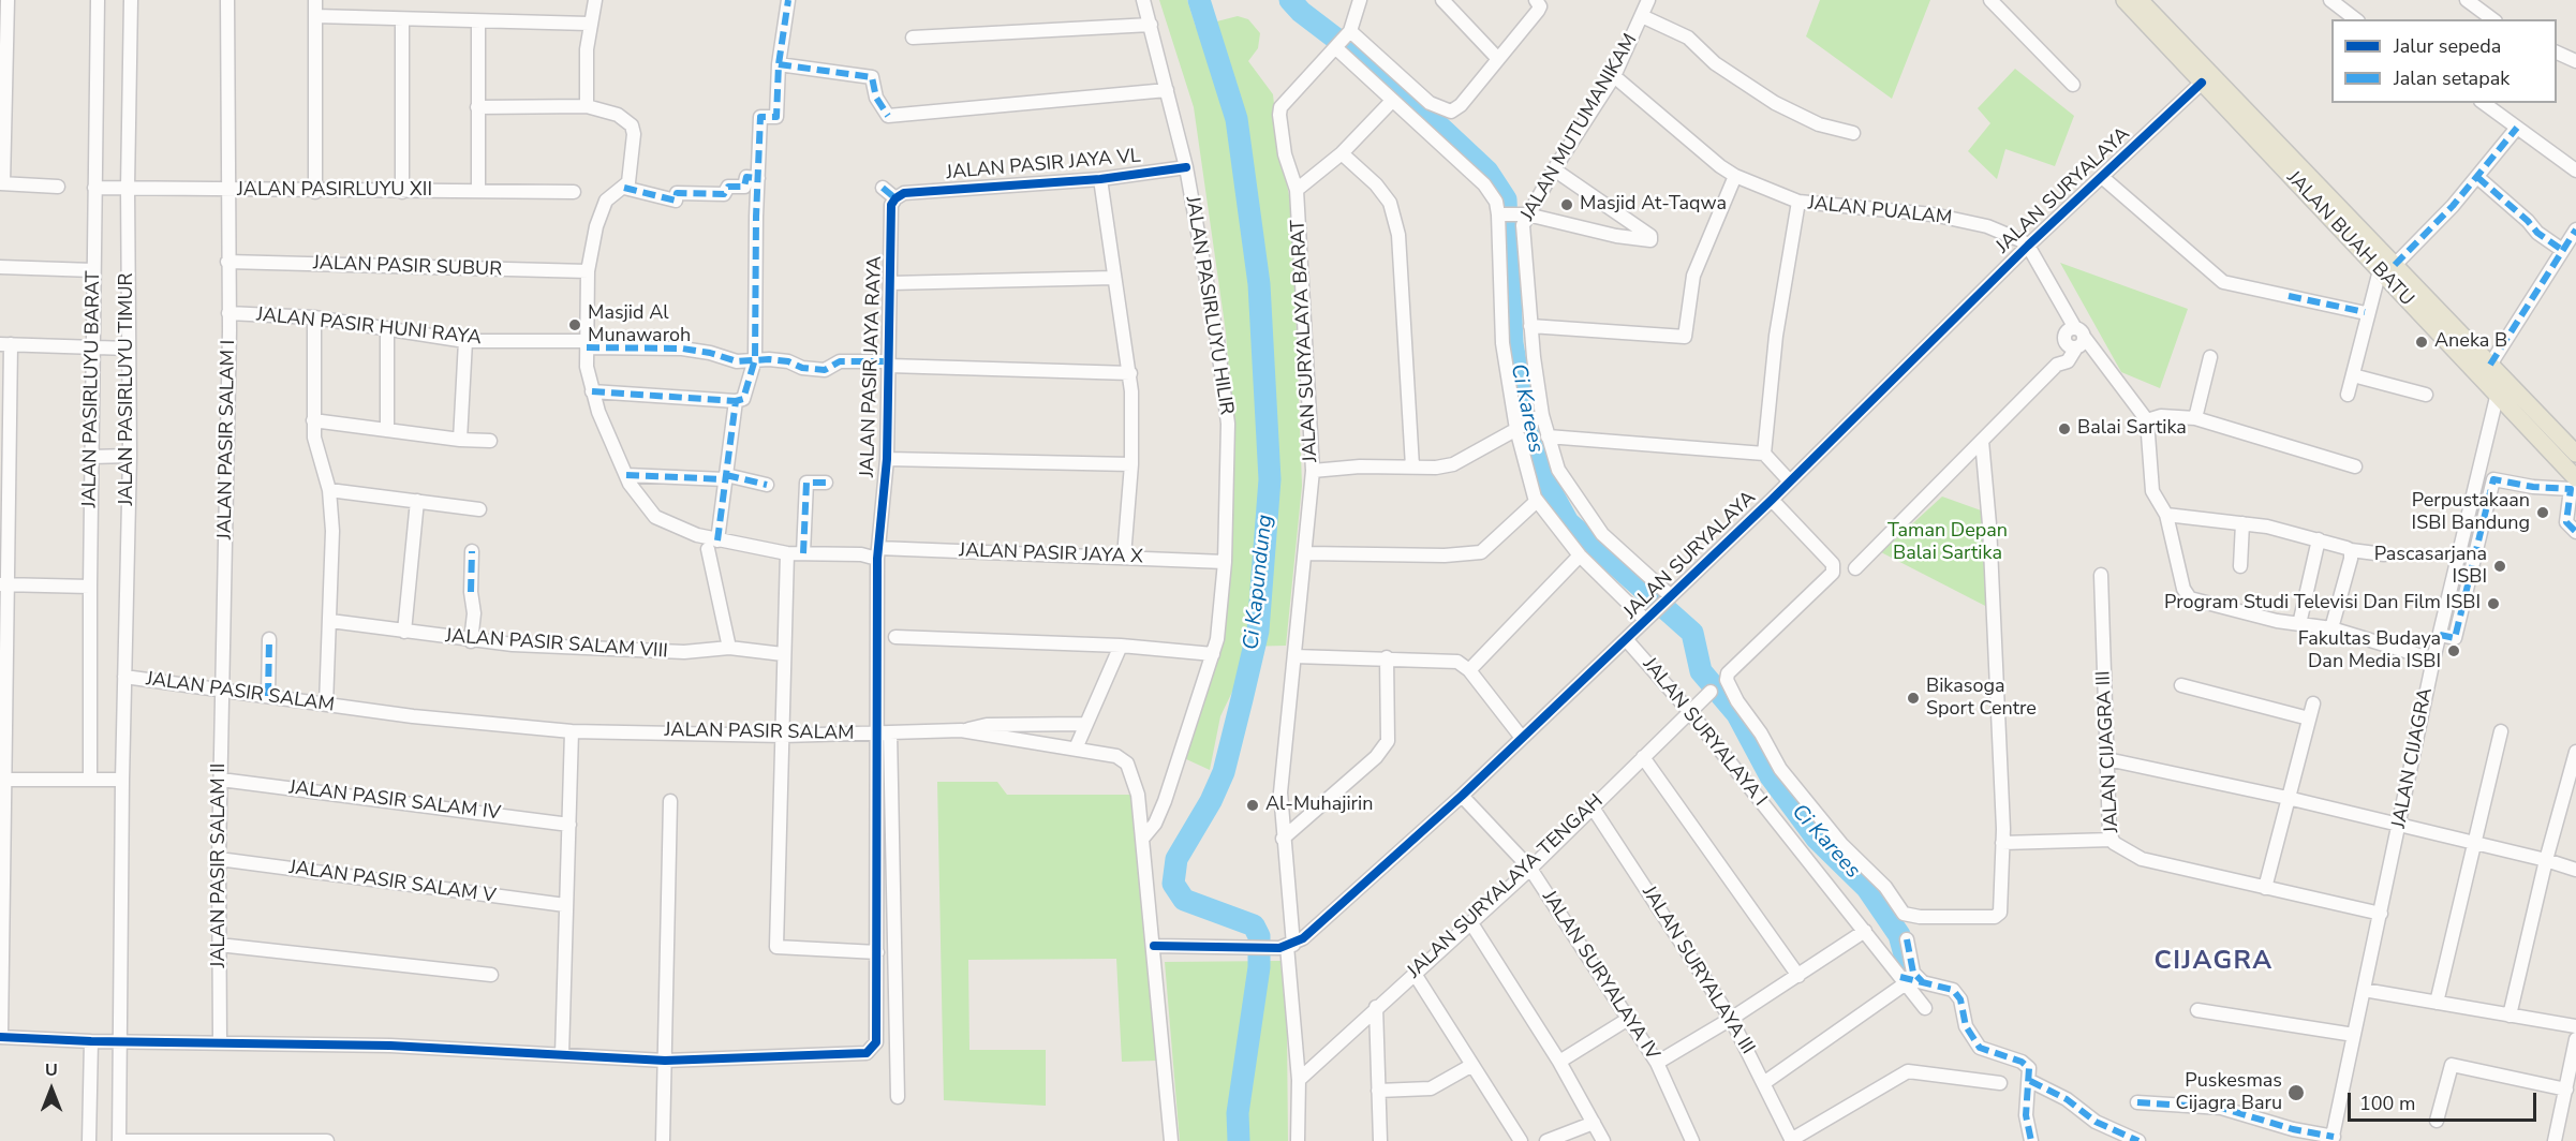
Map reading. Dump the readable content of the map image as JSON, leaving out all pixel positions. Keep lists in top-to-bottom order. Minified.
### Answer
{"streets":{"main road":["JALAN BUAH BATU"],"street":["JALAN MUTUMANIKAM","JALAN PASIR JAYA VL","JALAN PASIRLUYU XII","JALAN SURYALAYA","JALAN PUALAM","JALAN PASIR SUBUR","JALAN PASIRLUYU HILIR","JALAN PASIR HUNI RAYA","JALAN SURYALAYA BARAT","JALAN PASIR JAYA RAYA","JALAN PASIRLUYU BARAT","JALAN PASIRLUYU TIMUR","JALAN PASIR SALAM I","JALAN PASIR JAYA X","JALAN PASIR SALAM VIII","JALAN PASIR SALAM","JALAN SURYALAYA I","JALAN CIJAGRA III","JALAN CIJAGRA","JALAN PASIR SALAM IV","JALAN PASIR SALAM II","JALAN PASIR SALAM V","JALAN SURYALAYA TENGAH","JALAN SURYALAYA III","JALAN SURYALAYA IV"]},"crossings":[["JALAN MUTUMANIKAM","JALAN SURYALAYA"],["JALAN MUTUMANIKAM","JALAN PUALAM"],["JALAN PASIR JAYA VL","JALAN PASIRLUYU HILIR"],["JALAN PASIR JAYA VL","JALAN PASIR JAYA RAYA"],["JALAN PASIRLUYU XII","JALAN PASIRLUYU BARAT"],["JALAN PASIRLUYU XII","JALAN PASIRLUYU TIMUR"],["JALAN PASIRLUYU XII","JALAN PASIR SALAM I"],["JALAN SURYALAYA","JALAN PUALAM"],["JALAN SURYALAYA","JALAN BUAH BATU"],["JALAN SURYALAYA","JALAN SURYALAYA BARAT"],["JALAN SURYALAYA","JALAN SURYALAYA I"],["JALAN SURYALAYA","JALAN SURYALAYA IV"],["JALAN BUAH BATU","JALAN CIJAGRA"],["JALAN PASIR SUBUR","JALAN PASIR SALAM I"],["JALAN PASIR SUBUR","JALAN PASIR JAYA X"],["JALAN PASIRLUYU HILIR","JALAN PASIR JAYA X"],["JALAN PASIRLUYU HILIR","JALAN PASIR SALAM"],["JALAN PASIR HUNI RAYA","JALAN PASIR JAYA RAYA"],["JALAN PASIR HUNI RAYA","JALAN PASIR SALAM I"],["JALAN PASIR HUNI RAYA","JALAN PASIR JAYA X"],["JALAN SURYALAYA BARAT","JALAN SURYALAYA TENGAH"],["JALAN PASIR JAYA RAYA","JALAN PASIR JAYA X"],["JALAN PASIR JAYA RAYA","JALAN PASIR SALAM"],["JALAN PASIRLUYU TIMUR","JALAN PASIR SALAM"],["JALAN PASIR SALAM I","JALAN PASIR SALAM"],["JALAN PASIR SALAM I","JALAN PASIR SALAM II"],["JALAN PASIR SALAM","JALAN PASIR SALAM II"],["JALAN SURYALAYA I","JALAN SURYALAYA TENGAH"],["JALAN CIJAGRA III","JALAN CIJAGRA"],["JALAN PASIR SALAM IV","JALAN PASIR SALAM II"],["JALAN PASIR SALAM II","JALAN PASIR SALAM V"],["JALAN SURYALAYA TENGAH","JALAN SURYALAYA III"],["JALAN SURYALAYA TENGAH","JALAN SURYALAYA IV"]],"districts":["CIJAGRA"],"water":["Ci Karees","Ci Kapundung"],"parks":["Taman Depan Balai Sartika"],"places":["Masjid At-Taqwa","Masjid Al Munawaroh","Aneka B","Balai Sartika","Perpustakaan ISBI Bandung","Pascasarjana ISBI","Program Studi Televisi Dan Film ISBI","Fakultas Budaya Dan Media ISBI","Bikasoga Sport Centre","Al-Muhajirin","Puskesmas Cijagra Baru"],"legend":["Jalur sepeda","Jalan setapak"],"scale_bar":"100 m","north":"top"}
